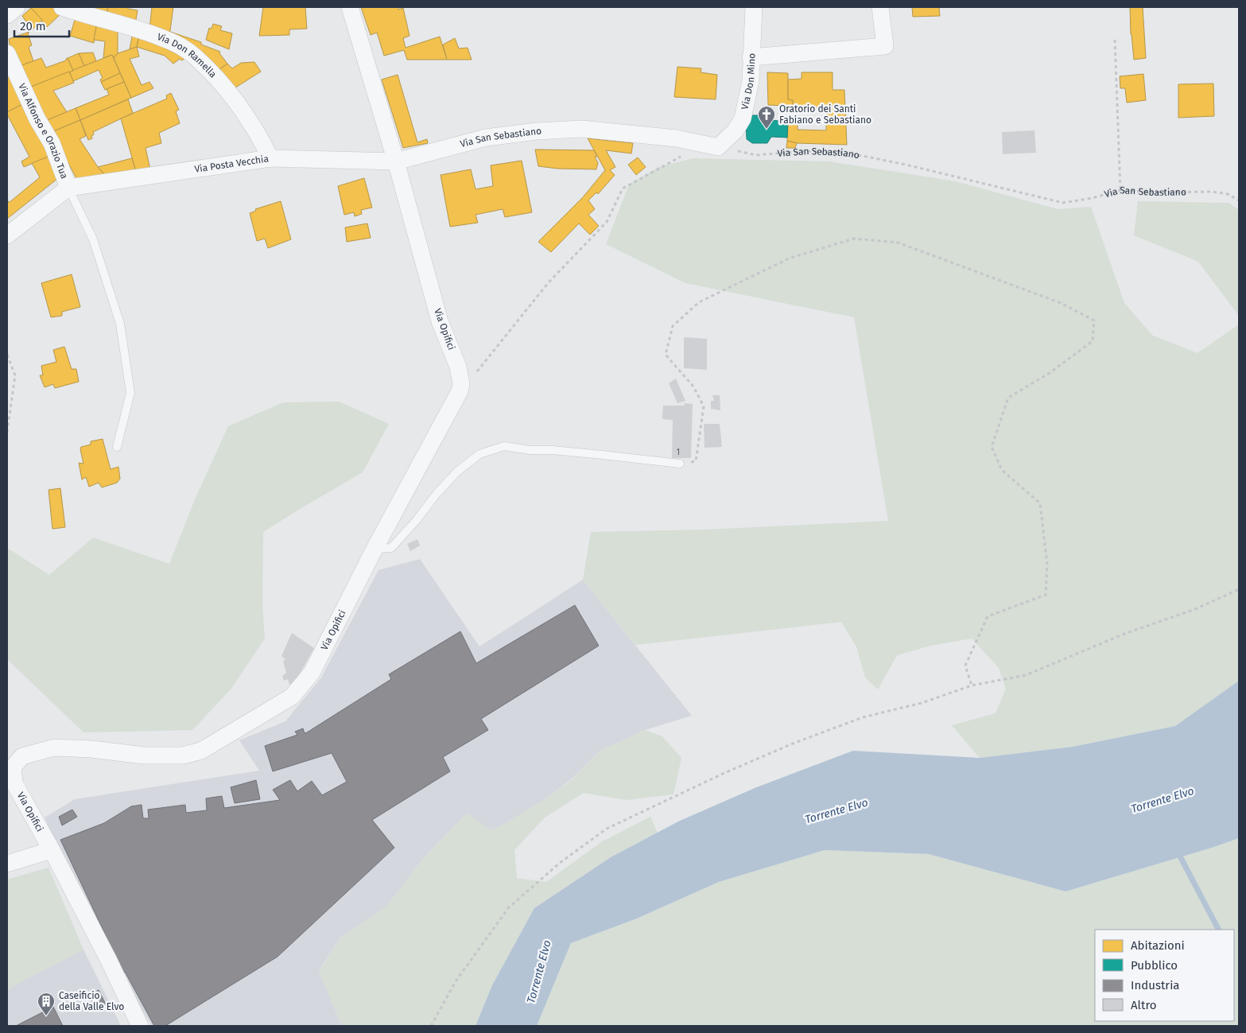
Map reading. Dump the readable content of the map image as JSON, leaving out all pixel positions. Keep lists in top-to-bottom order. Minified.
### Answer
{"streets":{"street":["Via Don Ramella","Via Don Mino","Via Alfonso e Orazio Tua","Via San Sebastiano","Via Posta Vecchia","Via Opifici"]},"crossings":[["Via Don Ramella","Via Posta Vecchia"],["Via Don Mino","Via San Sebastiano"],["Via Alfonso e Orazio Tua","Via Posta Vecchia"],["Via San Sebastiano","Via Posta Vecchia"],["Via San Sebastiano","Via Opifici"],["Via Posta Vecchia","Via Opifici"]],"water":["Torrente Elvo"],"places":{"church":["Oratorio dei Santi Fabiano e Sebastiano"],"building":["Caseificio della Valle Elvo"]},"house_numbers":["1"],"legend":["Abitazioni","Pubblico","Industria","Altro"],"scale_bar":"20 m"}
